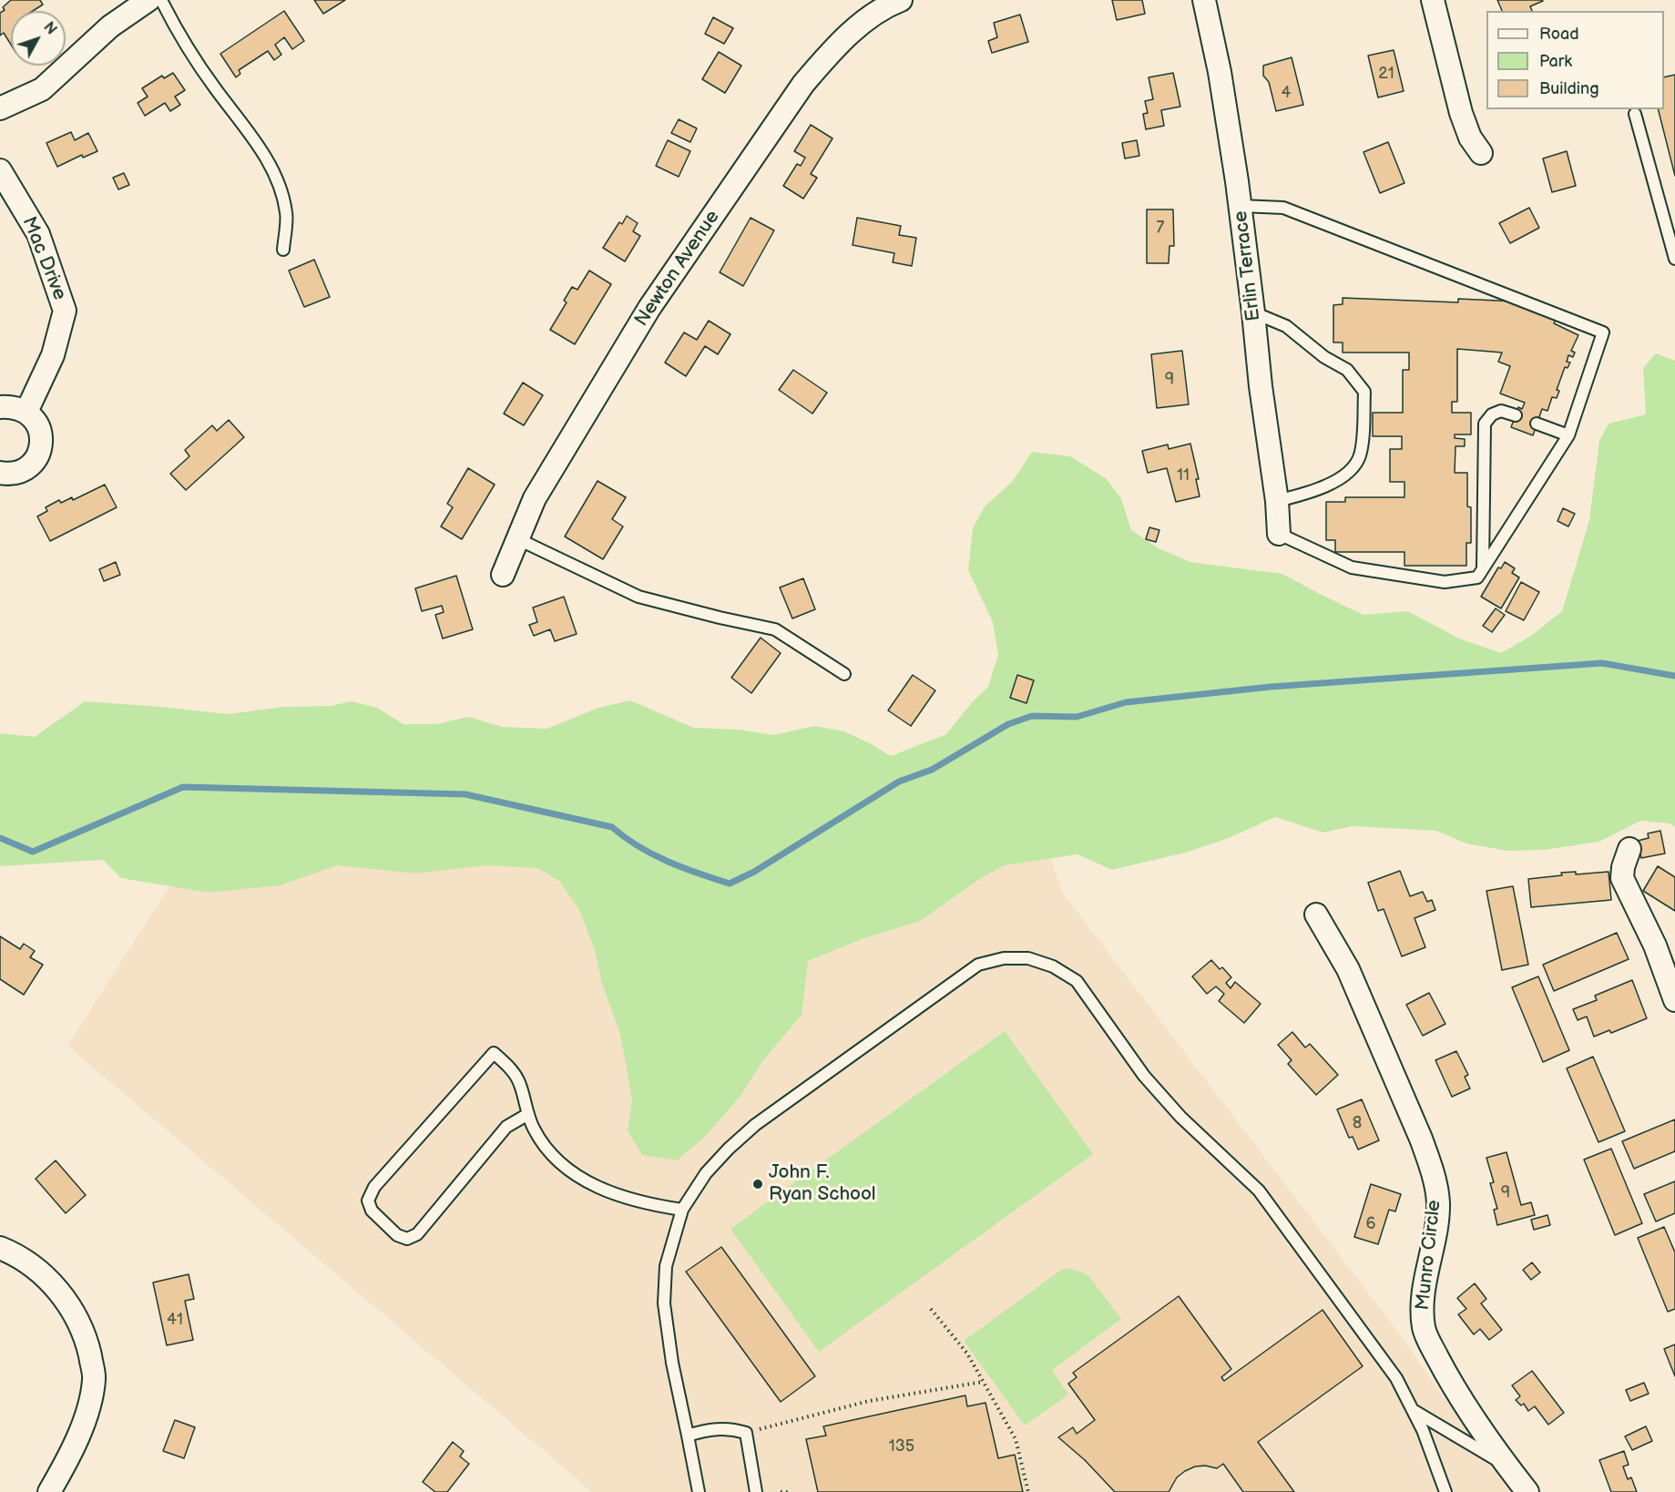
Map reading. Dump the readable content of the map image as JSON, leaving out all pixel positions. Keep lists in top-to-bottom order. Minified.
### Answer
{"streets":{"street":["Mac Drive","Erlin Terrace","Newton Avenue","Munro Circle"]},"places":["John F. Ryan School"],"house_numbers":["21","4","7","9","11","8","9","6","41","135"],"legend":["Road","Park","Building"],"north":"top right"}
